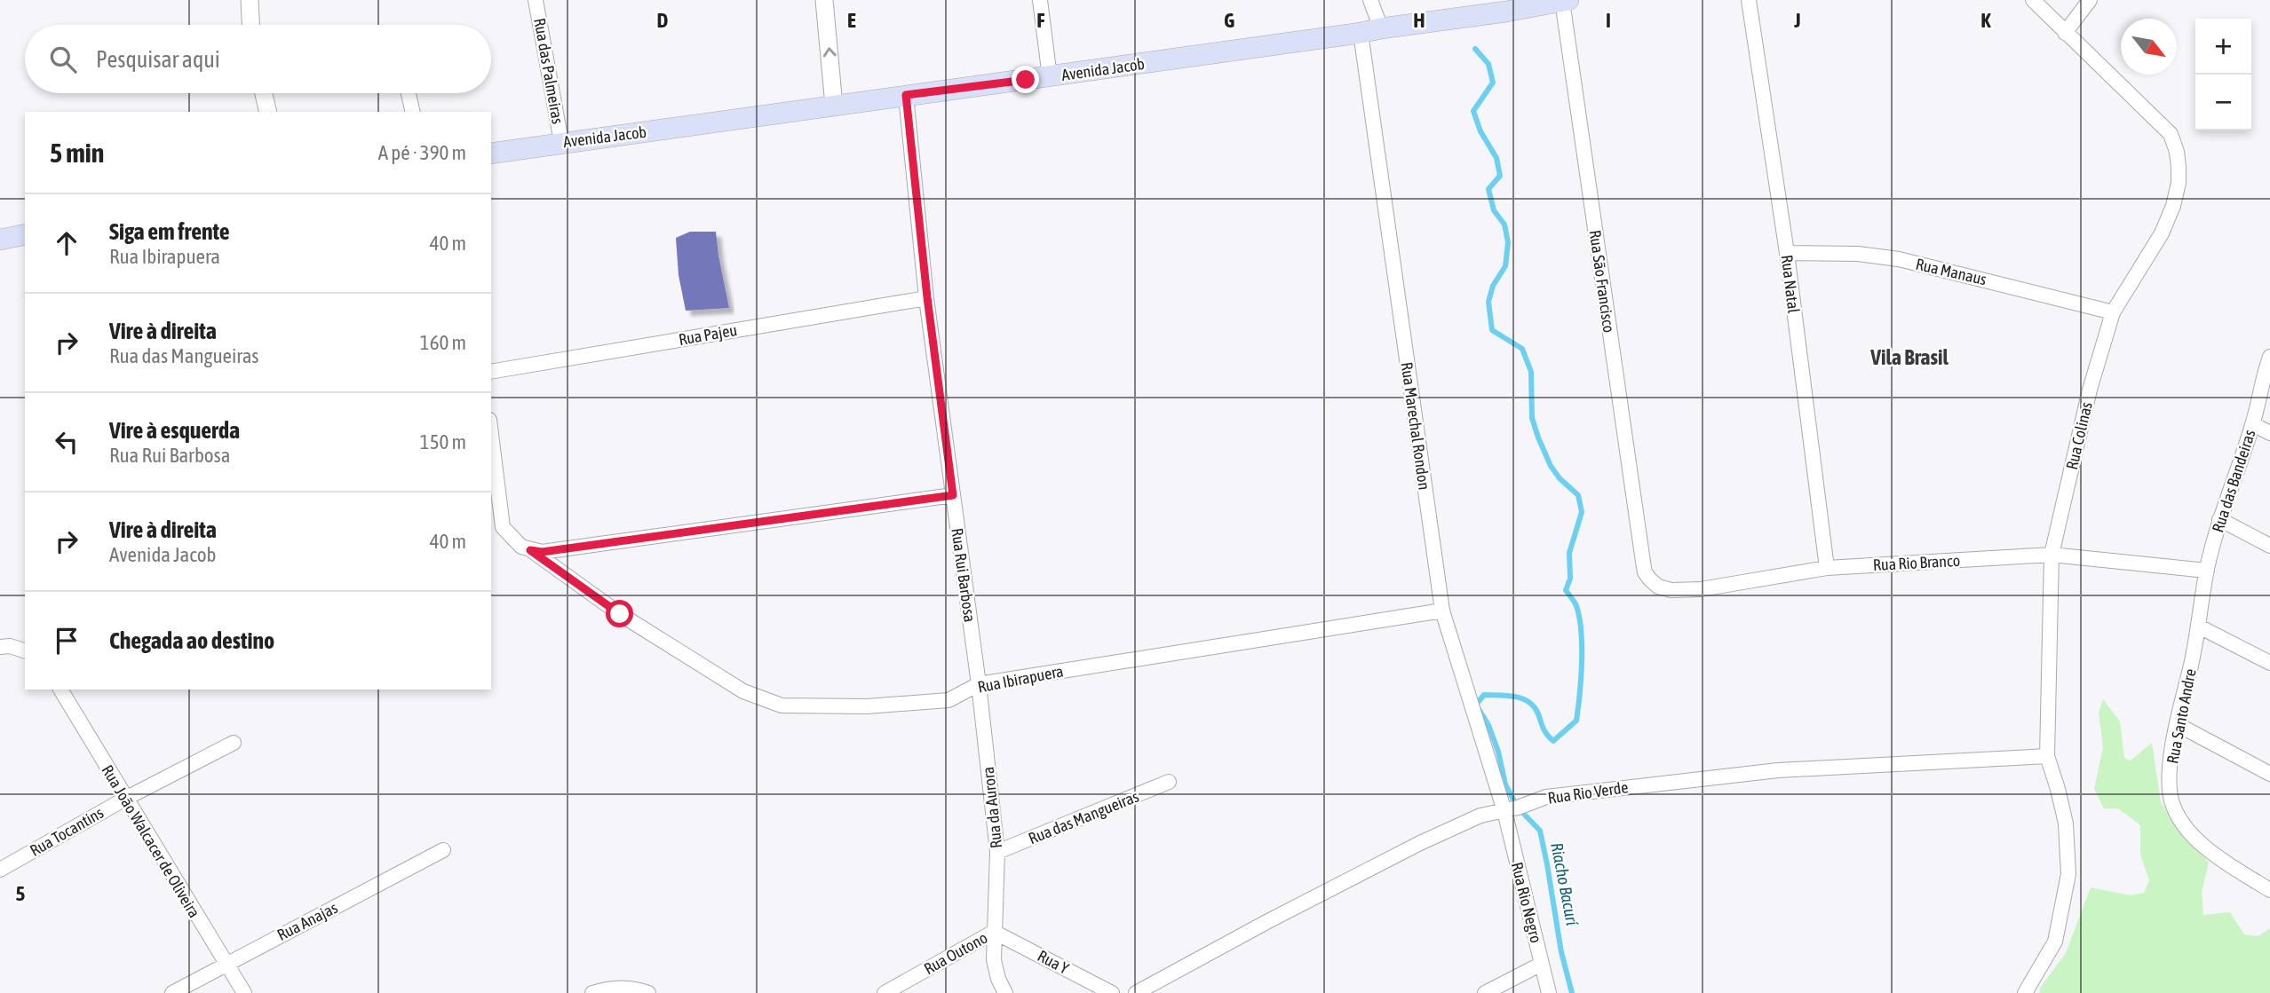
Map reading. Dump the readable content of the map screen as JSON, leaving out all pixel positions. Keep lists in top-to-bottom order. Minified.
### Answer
{"streets":{"main road":["Avenida Jacob"],"street":["Rua das Palmeiras","Rua Manaus","Rua São Francisco","Rua Natal","Rua Pajeu","Rua Marechal Rondon","Rua Colinas","Rua das Bandeiras","Rua Rio Branco","Rua Rui Barbosa","Rua Ibirapuera","Rua Santo Andre","Rua Rio Verde","Rua da Aurora","Rua das Mangueiras","Rua Tocantins","Rua João Walcacer de Oliveira","Rua Rio Negro","Rua Anajas","Rua Outono","Rua Y"]},"crossings":[["Avenida Jacob","Rua das Palmeiras"],["Avenida Jacob","Rua São Francisco"],["Avenida Jacob","Rua Marechal Rondon"],["Avenida Jacob","Rua Rui Barbosa"],["Rua Manaus","Rua Natal"],["Rua Manaus","Rua Colinas"],["Rua São Francisco","Rua Rio Branco"],["Rua Natal","Rua Rio Branco"],["Rua Pajeu","Rua Rui Barbosa"],["Rua Marechal Rondon","Rua Ibirapuera"],["Rua Marechal Rondon","Rua Rio Verde"],["Rua Marechal Rondon","Rua Rio Negro"],["Rua Colinas","Rua Rio Branco"],["Rua Colinas","Rua Rio Verde"],["Rua das Bandeiras","Rua Rio Branco"],["Rua das Bandeiras","Rua Santo Andre"],["Rua Rio Branco","Rua Santo Andre"],["Rua Rui Barbosa","Rua Ibirapuera"],["Rua Rui Barbosa","Rua da Aurora"],["Rua Ibirapuera","Rua da Aurora"],["Rua Rio Verde","Rua Rio Negro"],["Rua da Aurora","Rua das Mangueiras"],["Rua da Aurora","Rua Outono"],["Rua da Aurora","Rua Y"],["Rua Tocantins","Rua João Walcacer de Oliveira"],["Rua João Walcacer de Oliveira","Rua Anajas"],["Rua Outono","Rua Y"]],"districts":["Vila Brasil"],"water":["Riacho Bacurí"],"north":"bottom right","page":{"map_buttons":["+","−"],"search":"Pesquisar aqui","heading":["5 min","A pé · 390 m"],"list":[["Siga em frente","Rua Ibirapuera","40 m"],["Vire à direita","Rua das Mangueiras","160 m"],["Vire à esquerda","Rua Rui Barbosa","150 m"],["Vire à direita","Avenida Jacob","40 m"],"Chegada ao destino"]},"grid":{"columns":["D","E","F","G","H","I","J","K"],"rows":["5"]}}
